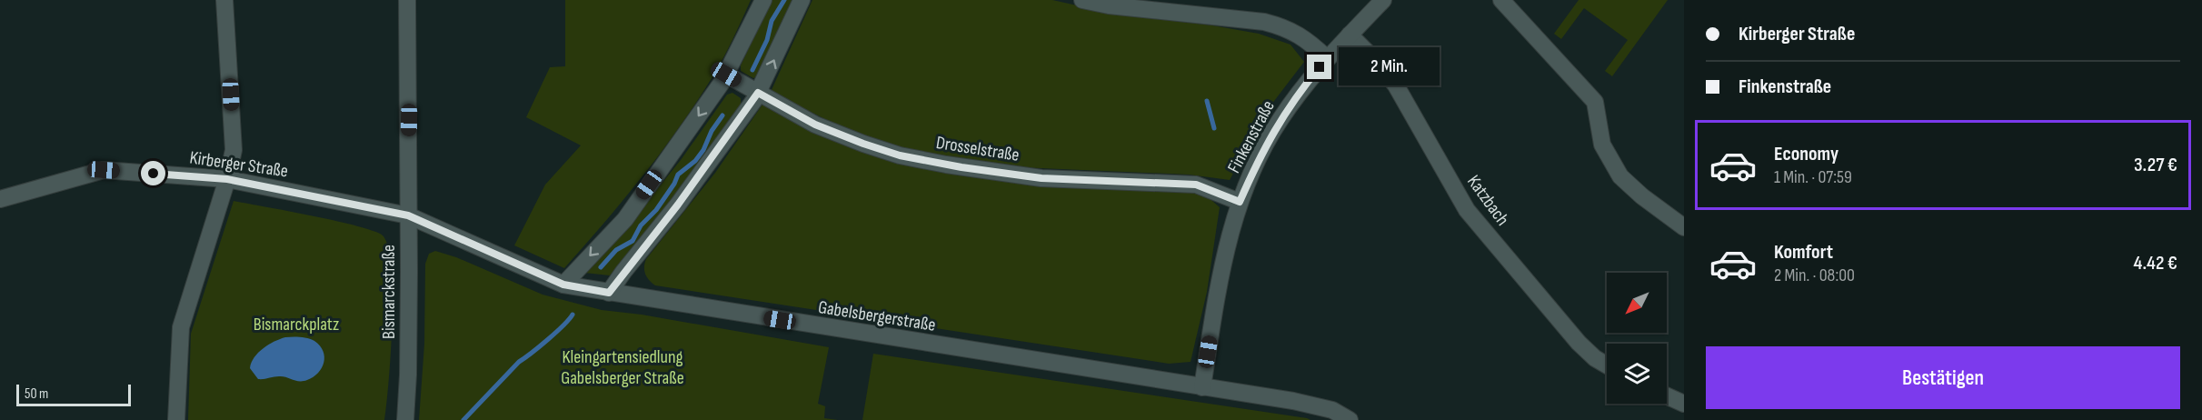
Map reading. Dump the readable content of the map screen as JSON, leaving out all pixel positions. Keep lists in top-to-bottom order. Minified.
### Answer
{"streets":{"street":["Finkenstraße","Drosselstraße","Kirberger Straße","Katzbach","Bismarckstraße","Gabelsbergerstraße"]},"crossings":[["Finkenstraße","Drosselstraße"],["Finkenstraße","Katzbach"],["Finkenstraße","Gabelsbergerstraße"],["Kirberger Straße","Bismarckstraße"],["Kirberger Straße","Gabelsbergerstraße"],["Bismarckstraße","Gabelsbergerstraße"]],"parks":["Bismarckplatz","Kleingartensiedlung Gabelsberger Straße"],"scale_bar":"50 m","north":"bottom left","page":{"banner":["Kirberger Straße","Finkenstraße"],"bubble":"2 Min.","list":[{"name":"Economy","note":"1 Min. · 07:59","value":"3.27 €"},{"name":"Komfort","note":"2 Min. · 08:00","value":"4.42 €"}],"buttons":"Bestätigen","scale":"50 m"}}
